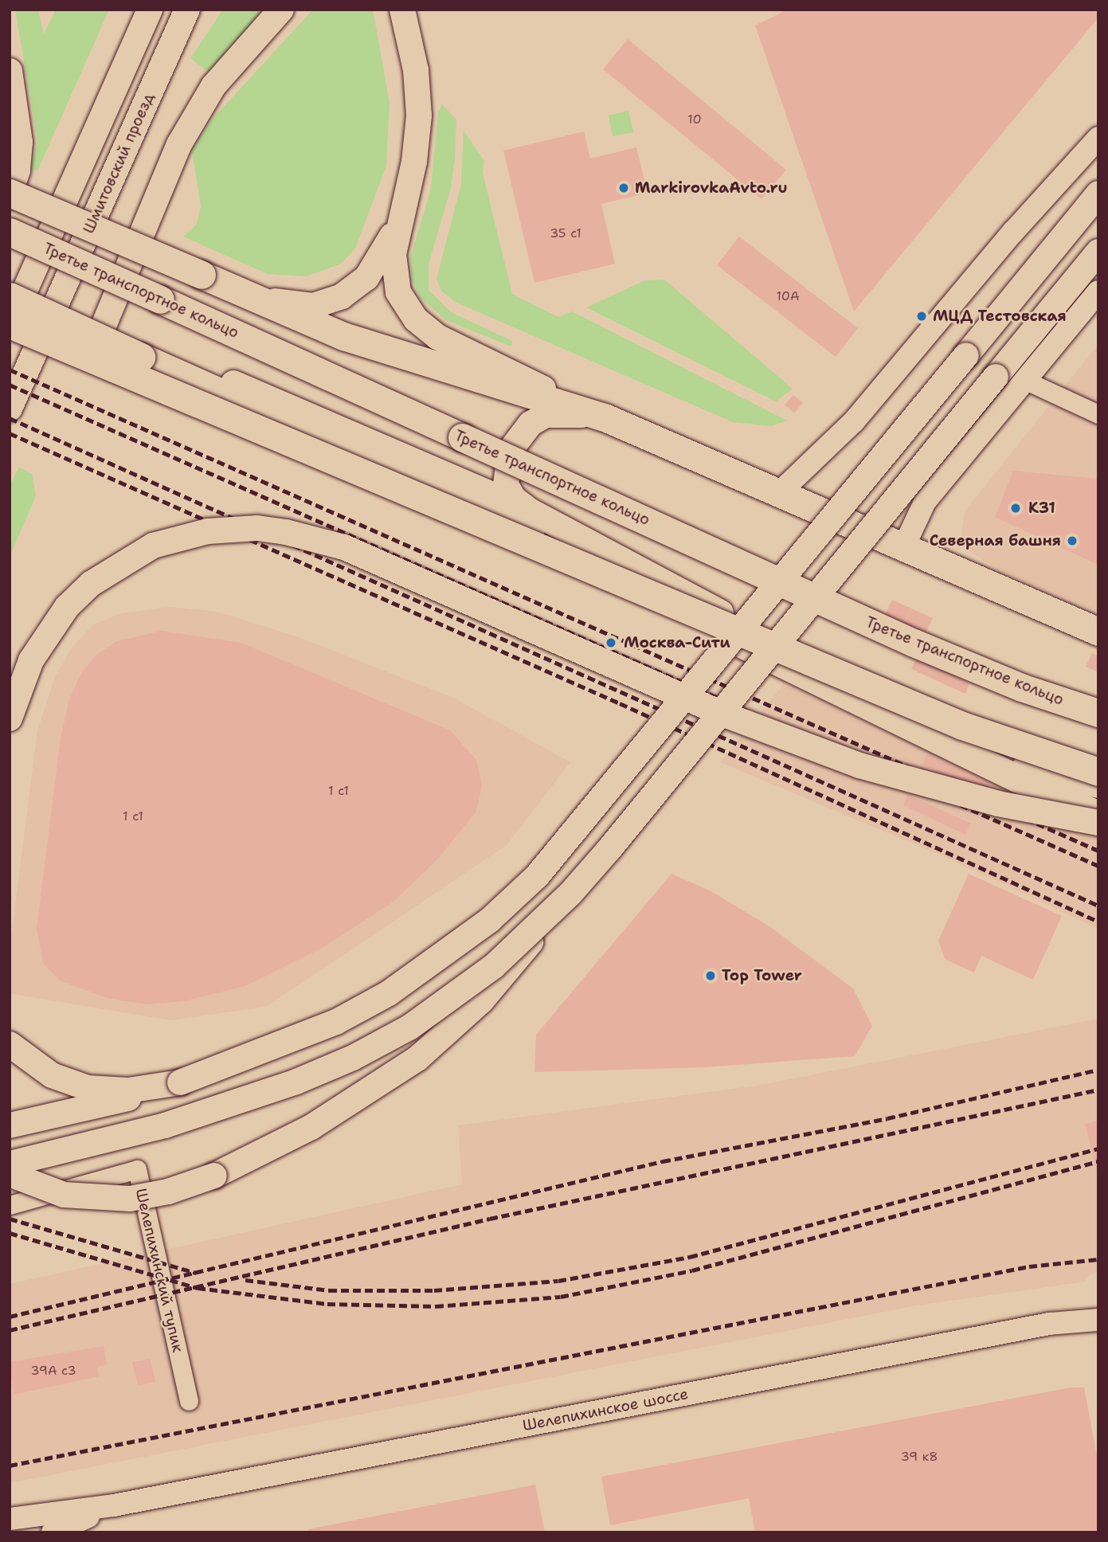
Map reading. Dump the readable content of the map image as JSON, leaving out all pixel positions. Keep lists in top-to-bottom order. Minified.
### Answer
{"streets":{"main road":["Шмитовский проезд","Третье транспортное кольцо"],"street":["Шелепихинский тупик","Шелепихинское шоссе"]},"places":["MarkirovkaAvto.ru","МЦД Тестовская","К31","Северная башня","Москва-Сити","Top Tower"],"house_numbers":["10","35 с1","10А","1 с1","1 с1","39А с3","39 к8"]}
